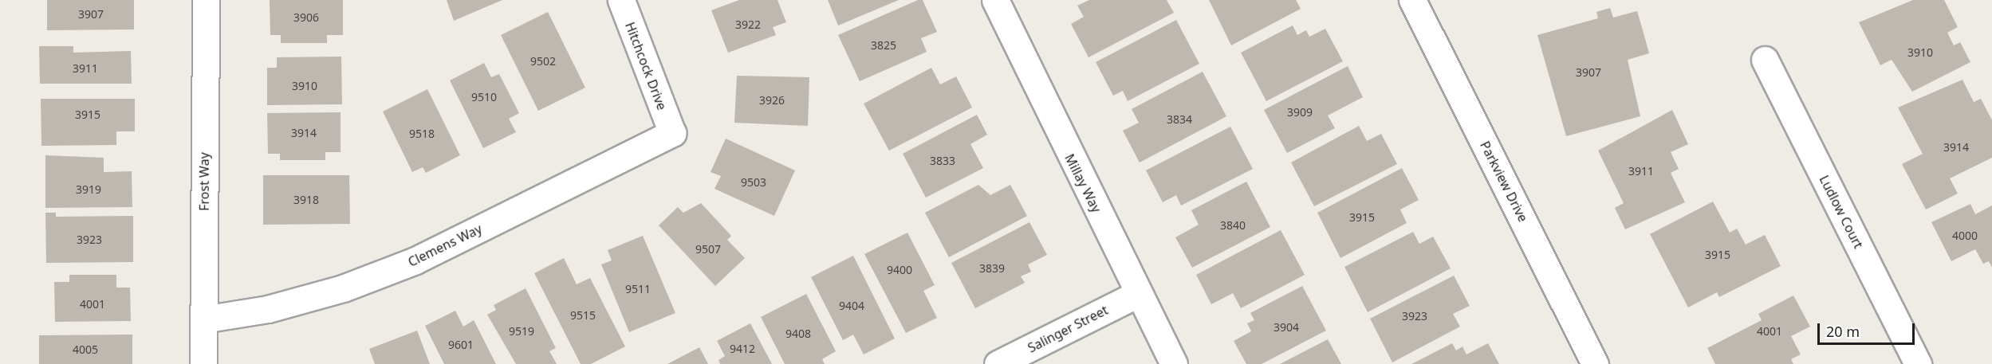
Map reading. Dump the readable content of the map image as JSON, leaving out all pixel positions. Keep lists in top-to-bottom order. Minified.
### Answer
{"streets":{"street":["Hitchcock Drive","Frost Way","Parkview Drive","Millay Way","Ludlow Court","Clemens Way","Salinger Street"]},"crossings":[["Hitchcock Drive","Clemens Way"],["Frost Way","Clemens Way"],["Millay Way","Salinger Street"]],"house_numbers":["3907","3906","3922","3825","3910","9502","3911","3907","3910","9510","3926","3909","3915","3834","3914","9518","3914","3833","3911","9503","3919","3918","3915","3840","4000","3923","9507","3915","3839","9400","9511","4001","9404","9515","3923","3904","9519","4001","9408","9601","9412","4005"],"scale_bar":"20 m"}
